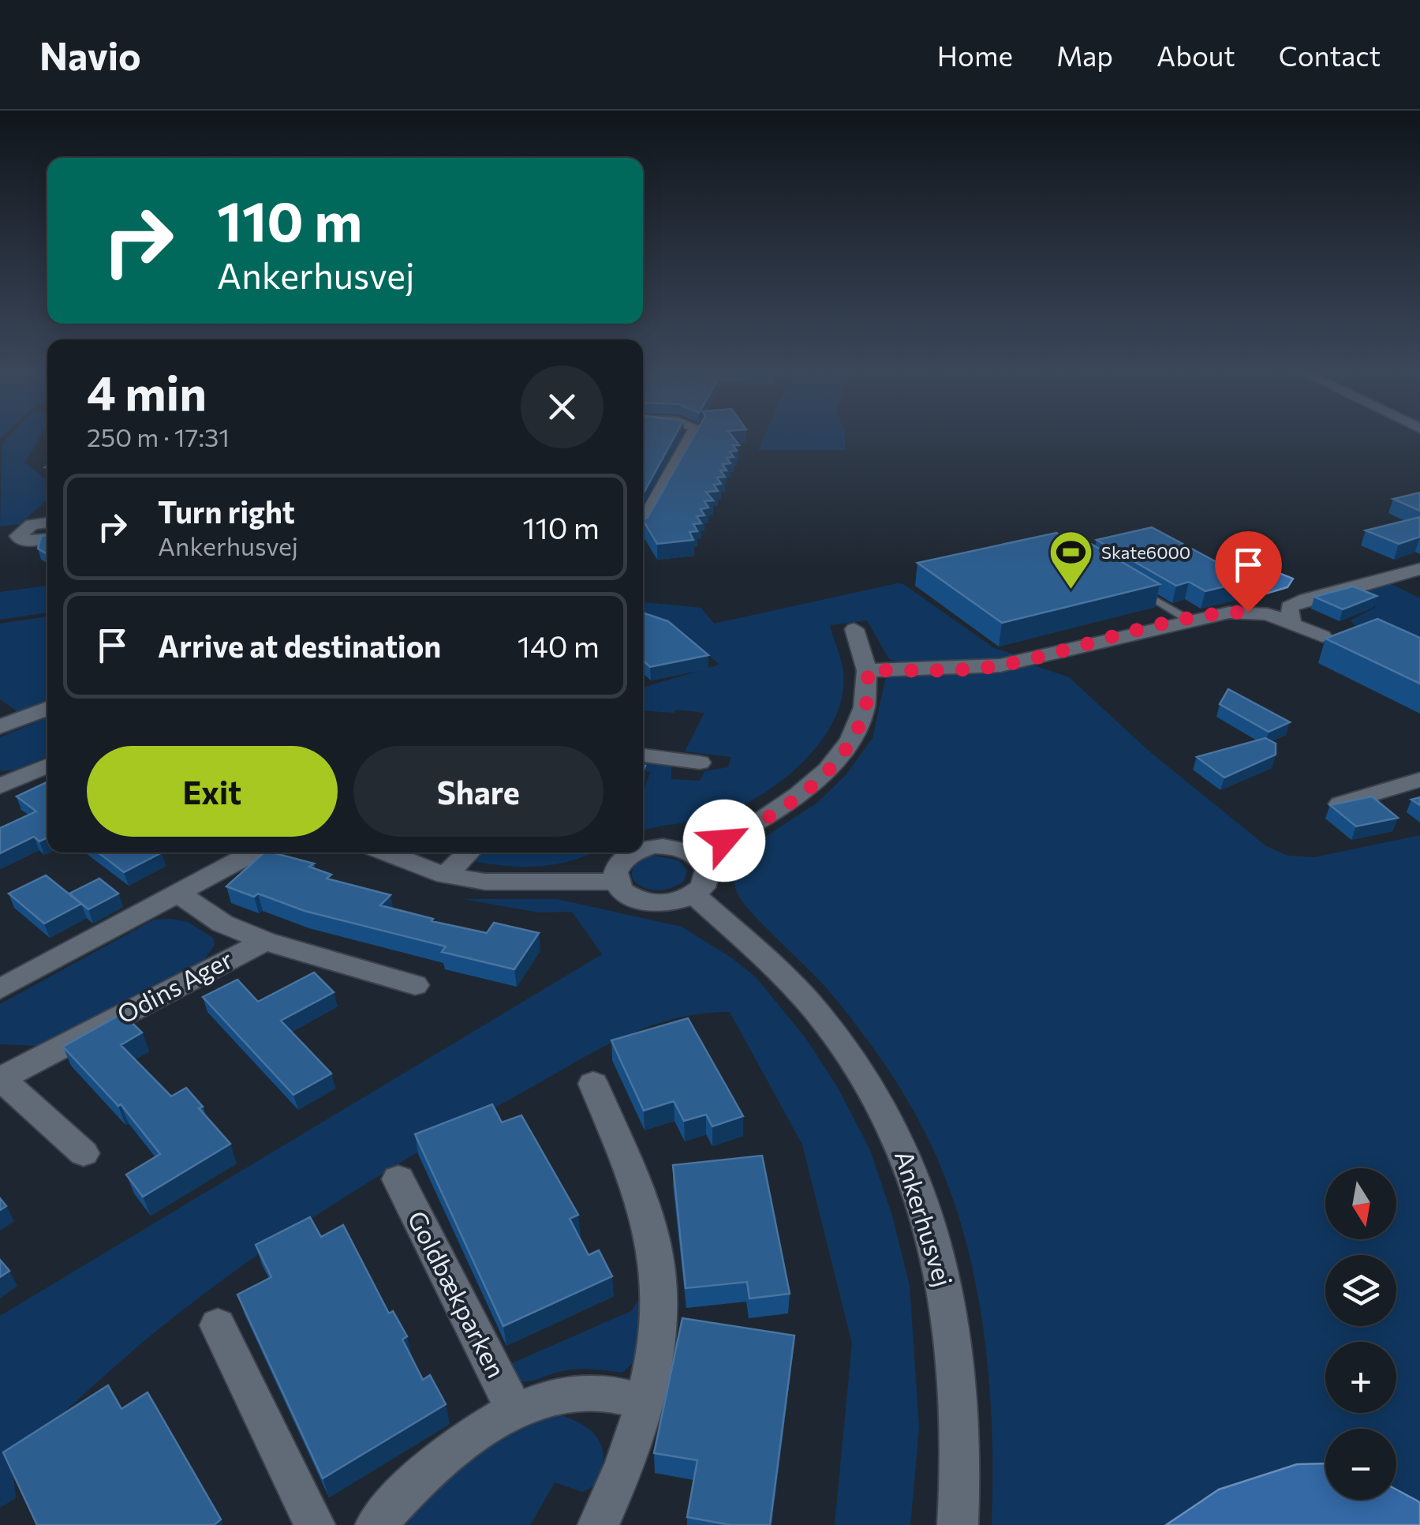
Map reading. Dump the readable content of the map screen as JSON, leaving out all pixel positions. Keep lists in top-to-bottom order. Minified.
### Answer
{"streets":{"street":["Odins Ager","Ankerhusvej","Goldbækparken"]},"places":{"sports":["Skate6000"]},"north":"bottom","page":{"header":"Navio","nav":["Home","Map","About","Contact"],"turn":["110 m","Ankerhusvej"],"heading":["4 min","250 m · 17:31"],"list":[{"name":"Turn right","note":"Ankerhusvej","value":"110 m"},{"name":"Arrive at destination","value":"140 m"}],"buttons":["Exit","Share"],"map_buttons":["+","−"]}}
